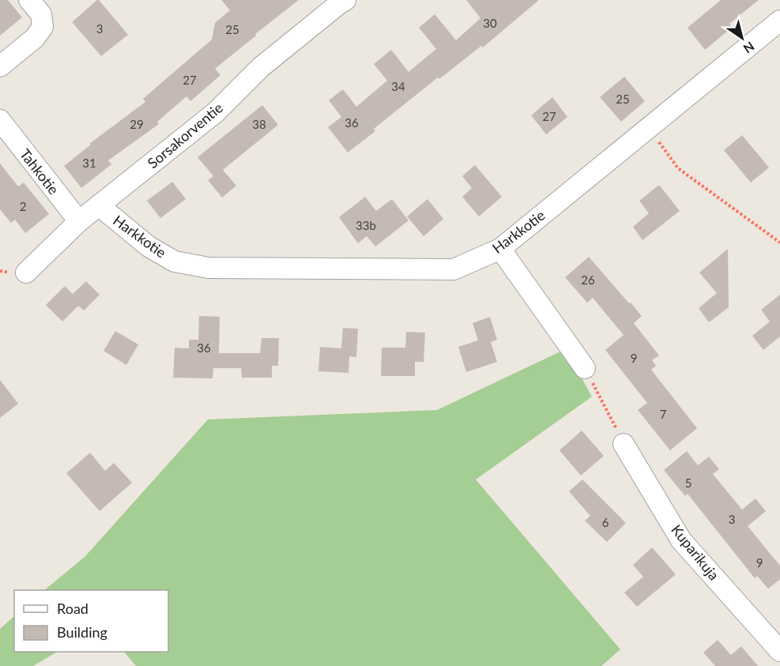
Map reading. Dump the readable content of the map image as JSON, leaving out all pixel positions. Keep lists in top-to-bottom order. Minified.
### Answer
{"streets":{"street":["Sorsakorventie","Tahkotie","Harkkotie","Kuparikuja"]},"crossings":[["Sorsakorventie","Tahkotie"],["Sorsakorventie","Harkkotie"]],"house_numbers":["30","3","25","27","34","25","27","36","29","38","31","2","33b","26","36","9","7","5","3","6","9"],"legend":["Road","Building"],"north":"bottom right"}
